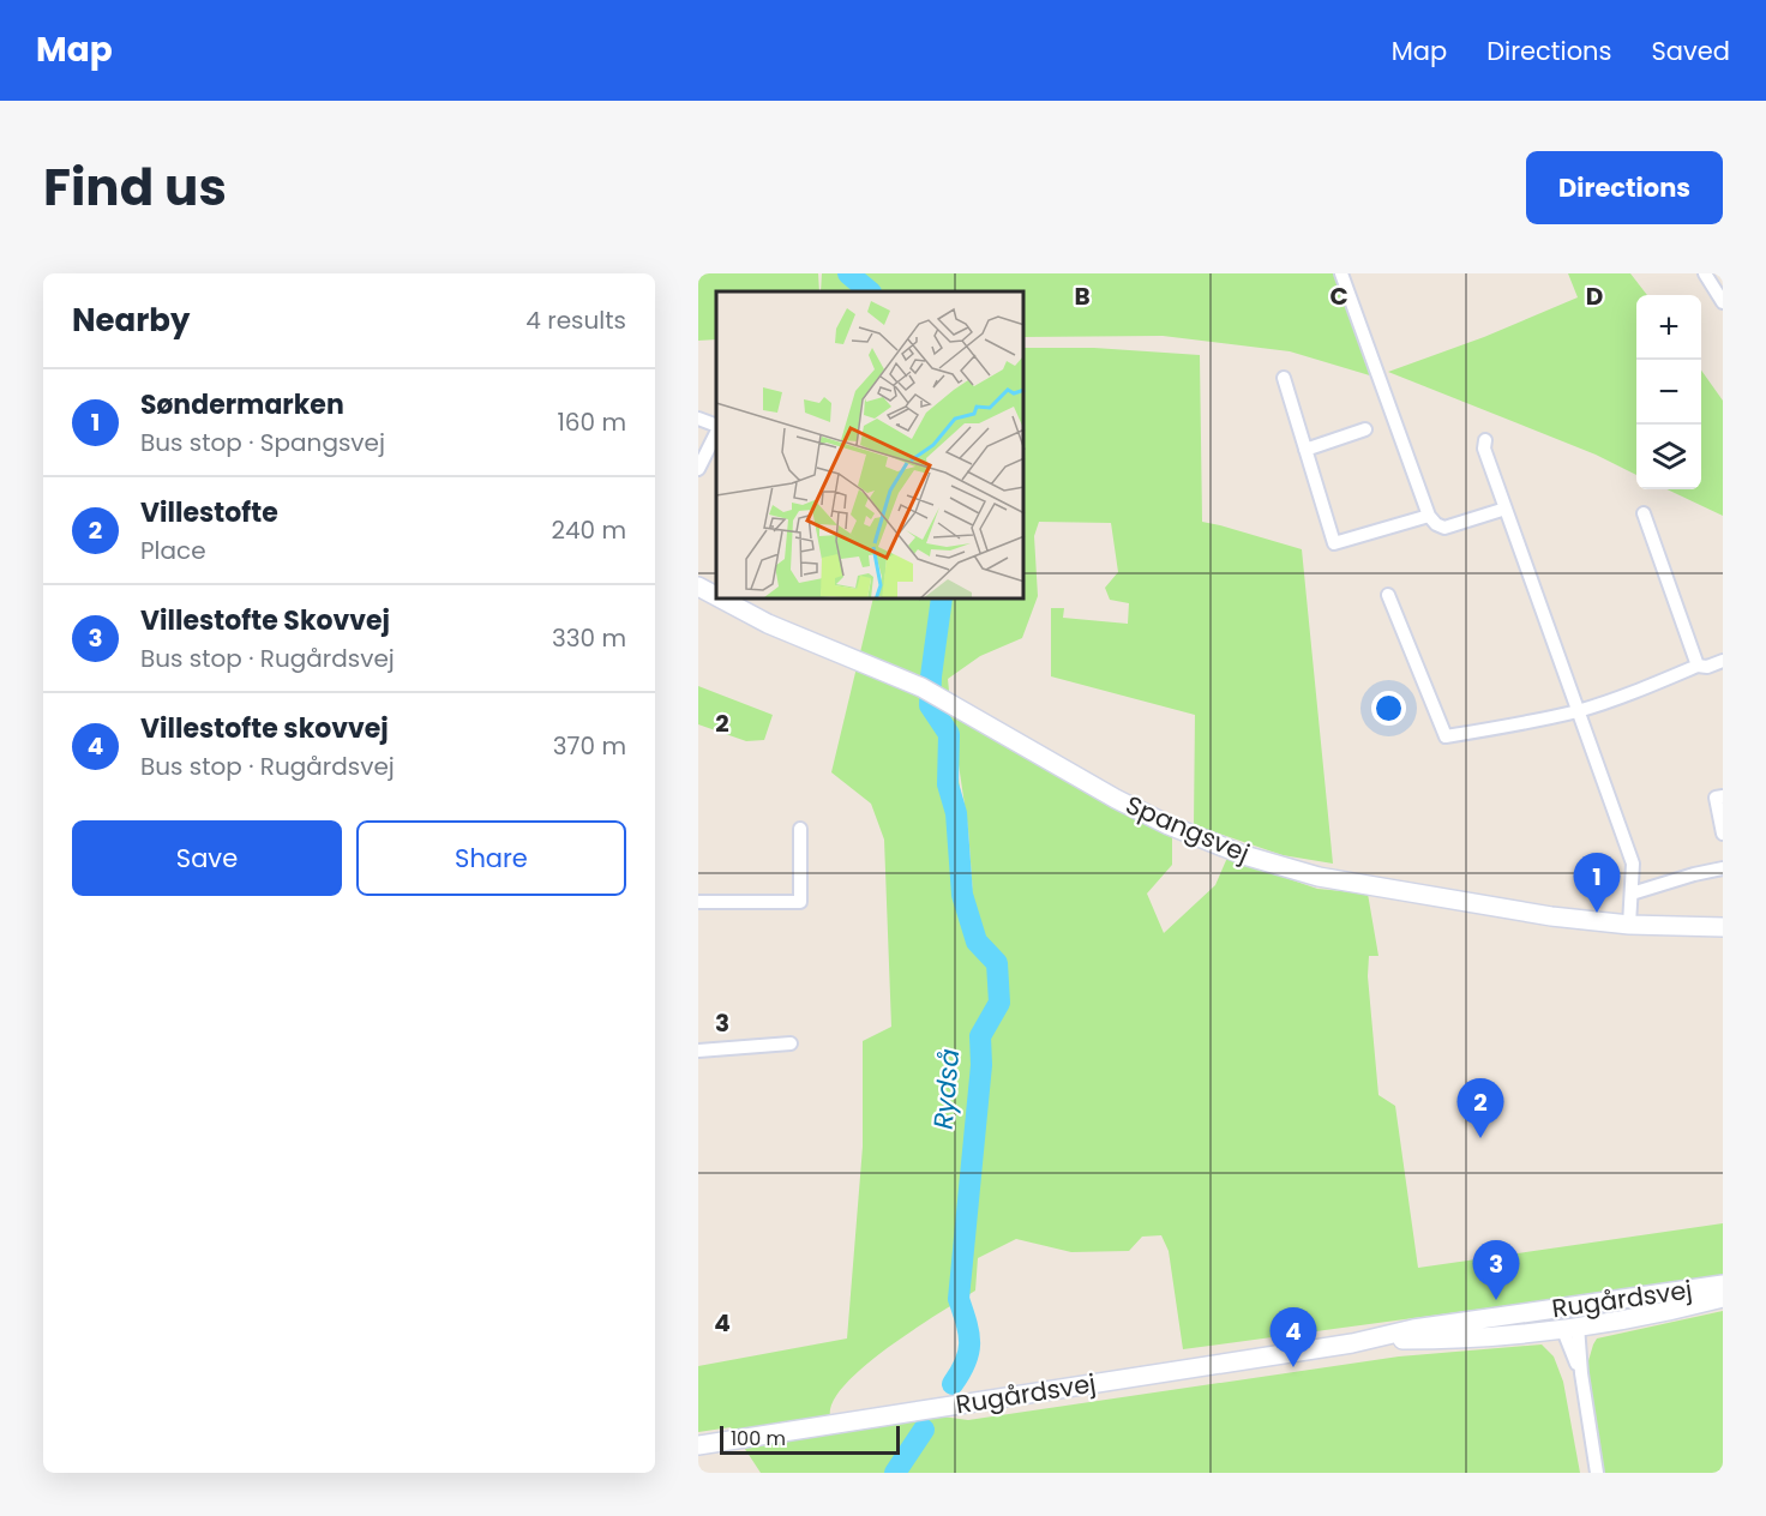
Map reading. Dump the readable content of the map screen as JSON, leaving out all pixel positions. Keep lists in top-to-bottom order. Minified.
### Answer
{"streets":{"main road":["Spangsvej","Rugårdsvej"]},"water":["Rydså"],"scale_bar":"100 m","page":{"header":"Map","nav":["Map","Directions","Saved"],"title":"Find us","buttons":["Directions",["Save","Share"]],"heading":["Nearby","4 results"],"map_buttons":["+","−"],"list":[{"mark":"1","name":"Søndermarken","note":"Bus stop · Spangsvej","value":"160 m"},{"mark":"2","name":"Villestofte","note":"Place","value":"240 m"},{"mark":"3","name":"Villestofte Skovvej","note":"Bus stop · Rugårdsvej","value":"330 m"},{"mark":"4","name":"Villestofte skovvej","note":"Bus stop · Rugårdsvej","value":"370 m"}],"pins":["1","2","3","4"],"scale":"100 m"},"grid":{"columns":["B","C","D"],"rows":["2","3","4"]}}
